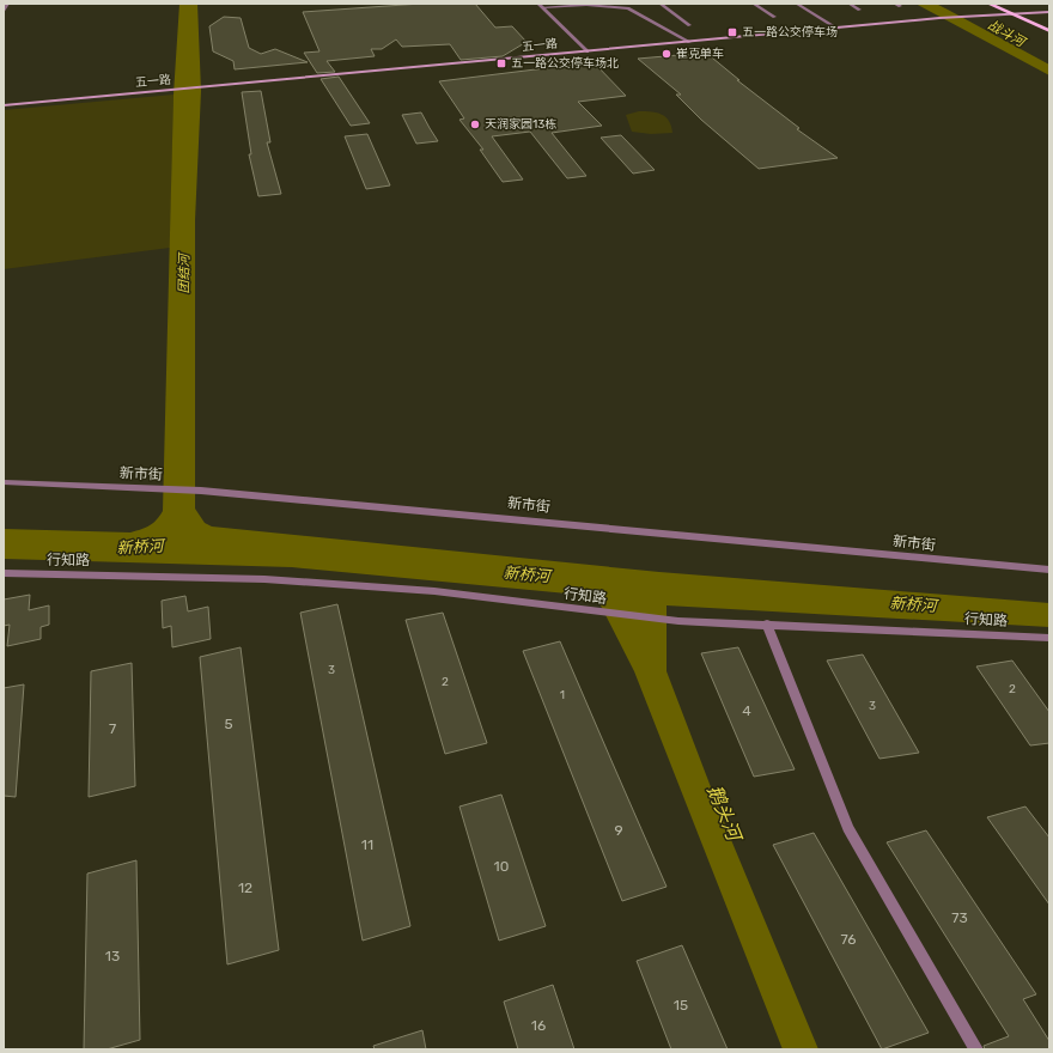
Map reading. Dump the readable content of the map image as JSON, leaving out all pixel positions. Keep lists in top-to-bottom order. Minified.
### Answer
{"streets":{"main road":["五一路"],"street":["新市街","行知路"]},"water":["战斗河","团结河","新桥河","鹅头河"],"places":{"transit":["五一路公交停车场","五一路公交停车场北"],"other":["崔克单车","天润家园13栋"]},"house_numbers":["3","2","2","1","3","4","5","7","9","11","10","12","73","76","13","15","16"]}
